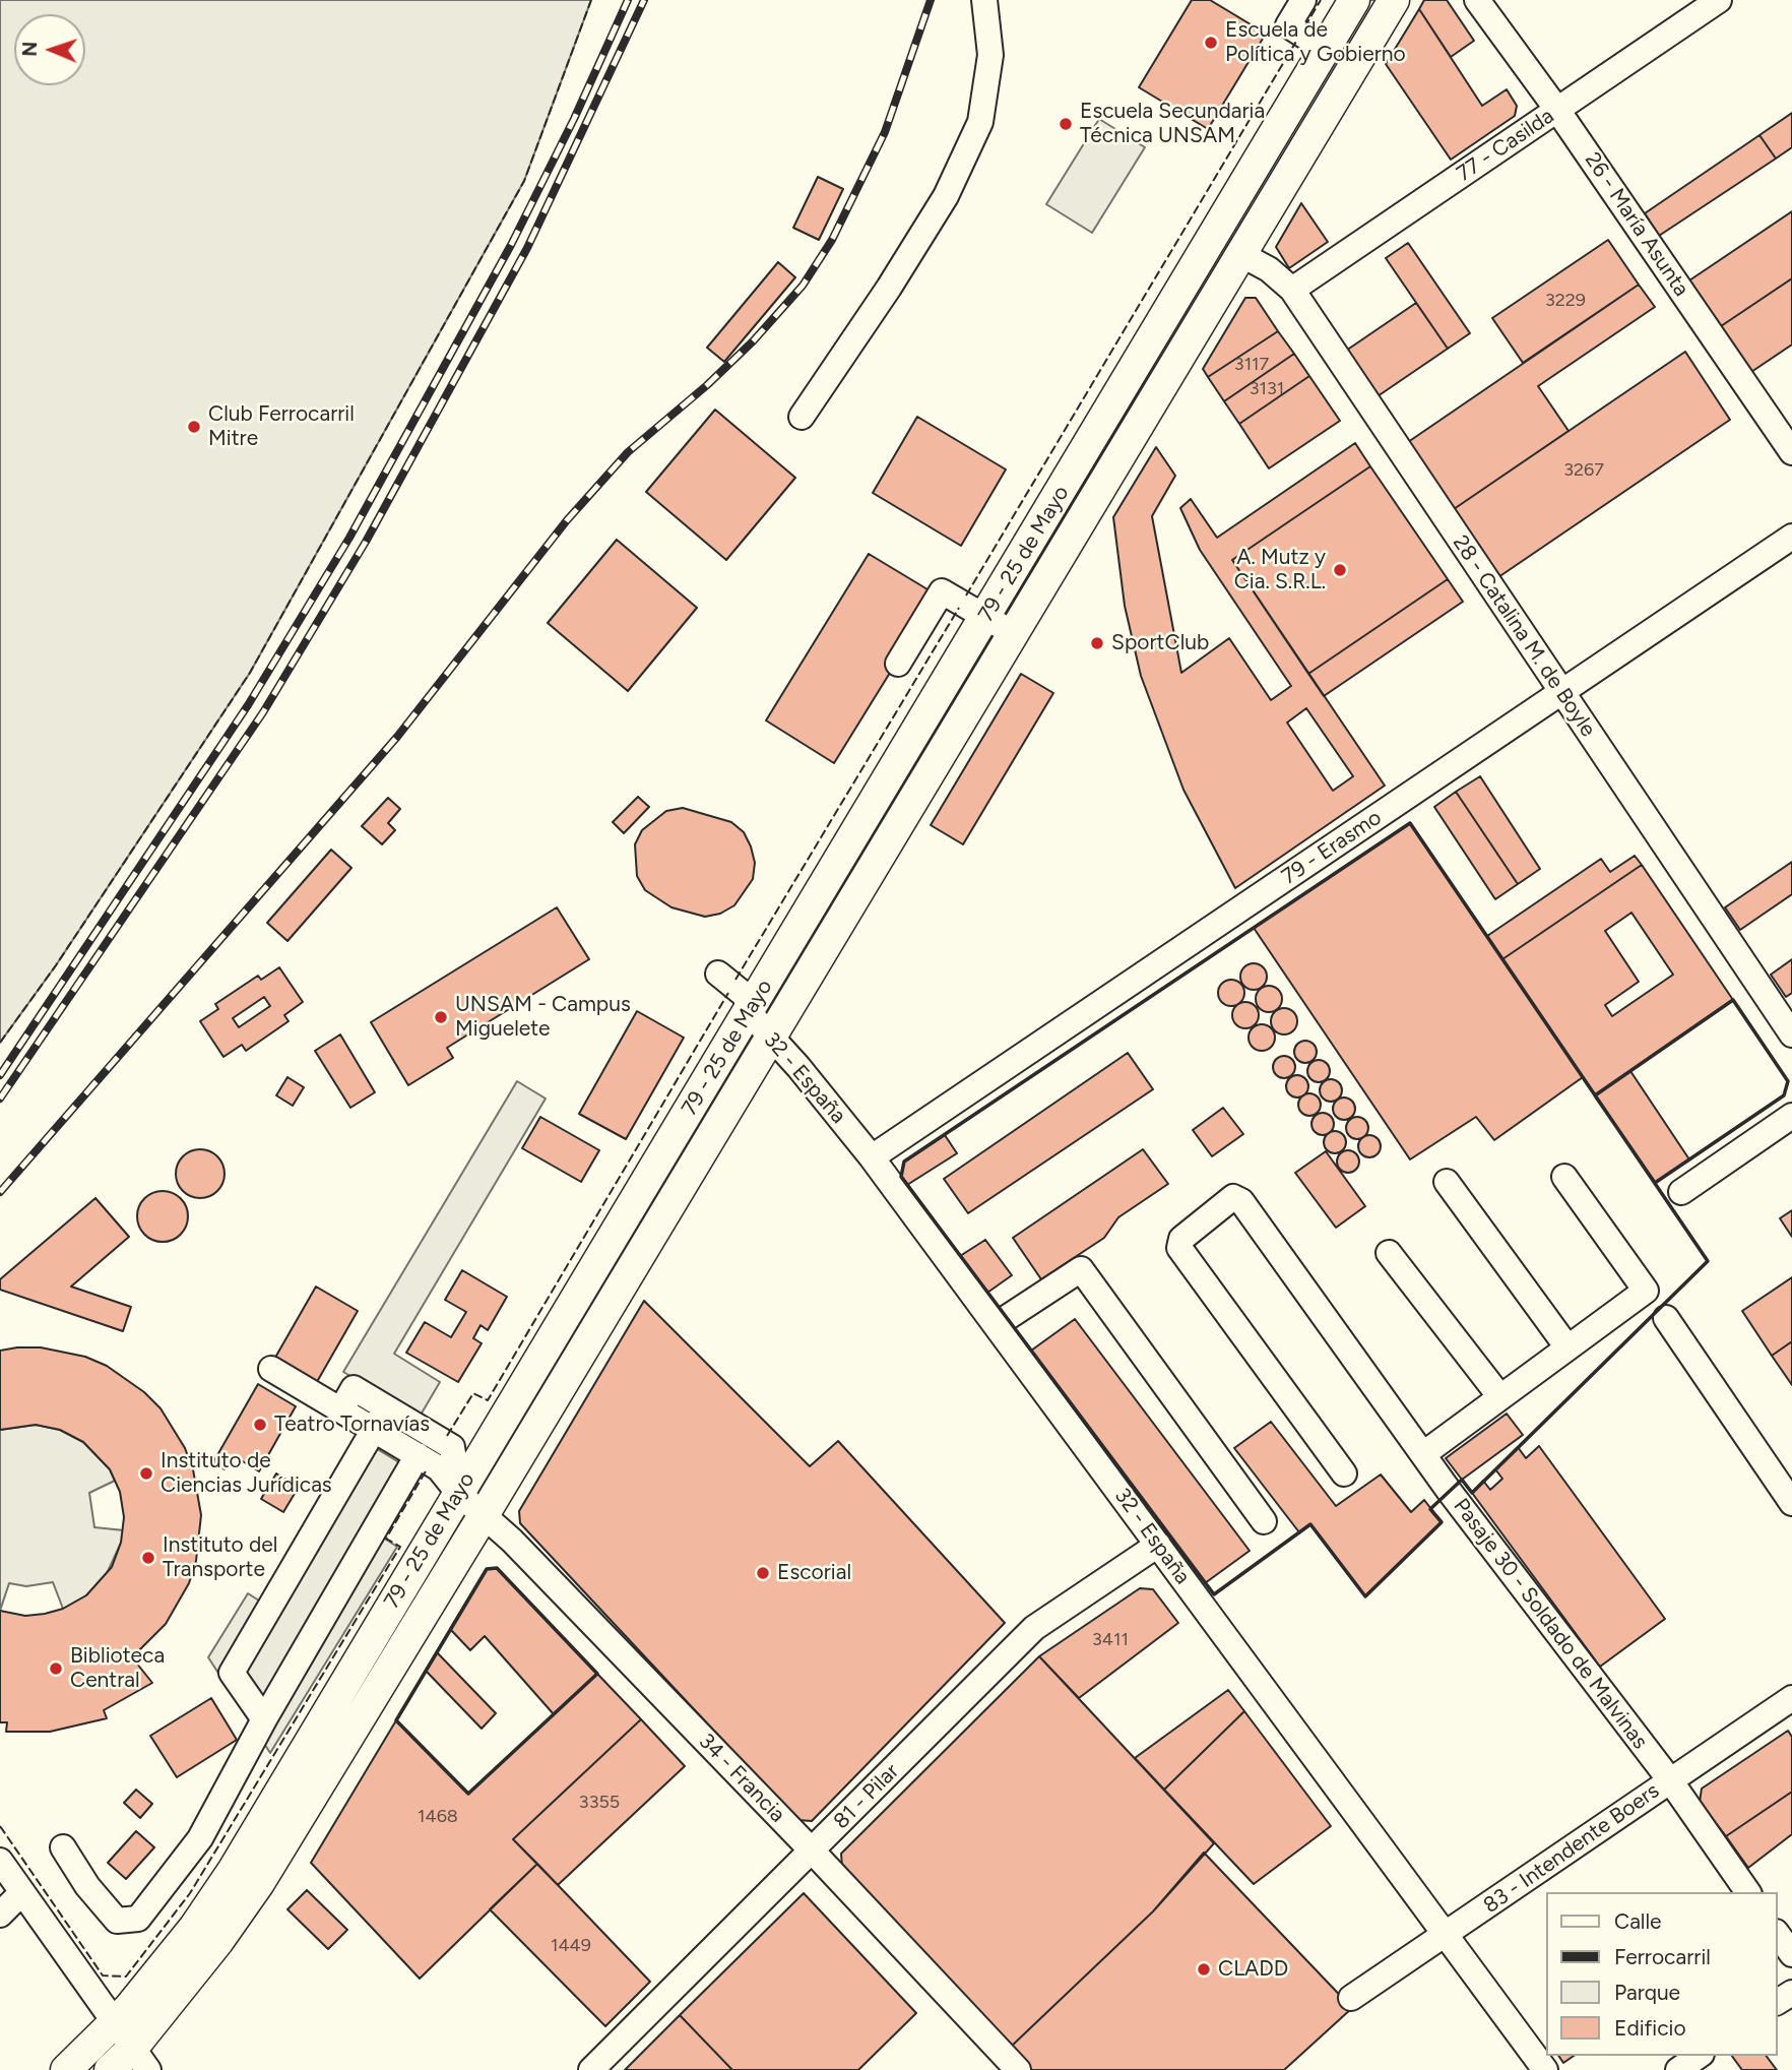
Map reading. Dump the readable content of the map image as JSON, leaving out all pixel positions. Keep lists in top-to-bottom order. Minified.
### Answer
{"streets":{"main road":["79 - 25 de Mayo"],"street":["77 - Casilda","26 - María Asunta","28 - Catalina M. de Boyle","79 - Erasmo","32 - España","Pasaje 30 - Soldado de Malvinas","34 - Francia","81 - Pilar","83 - Intendente Boers"]},"crossings":[["77 - Casilda","26 - María Asunta"],["77 - Casilda","28 - Catalina M. de Boyle"],["79 - 25 de Mayo","28 - Catalina M. de Boyle"],["79 - 25 de Mayo","32 - España"],["79 - 25 de Mayo","34 - Francia"],["28 - Catalina M. de Boyle","79 - Erasmo"],["79 - Erasmo","32 - España"],["32 - España","81 - Pilar"],["32 - España","83 - Intendente Boers"],["Pasaje 30 - Soldado de Malvinas","83 - Intendente Boers"],["34 - Francia","81 - Pilar"]],"places":["Escuela de Política y Gobierno","Escuela Secundaria Técnica UNSAM","Club Ferrocarril Mitre","A. Mutz y Cia. S.R.L.","SportClub","UNSAM - Campus Miguelete","Teatro Tornavías","Instituto de Ciencias Jurídicas","Instituto del Transporte","Escorial","Biblioteca Central","CLADD"],"house_numbers":["3229","3117","3131","3267","3411","3355","1468","1449"],"legend":["Calle","Ferrocarril","Parque","Edificio"],"north":"left"}
